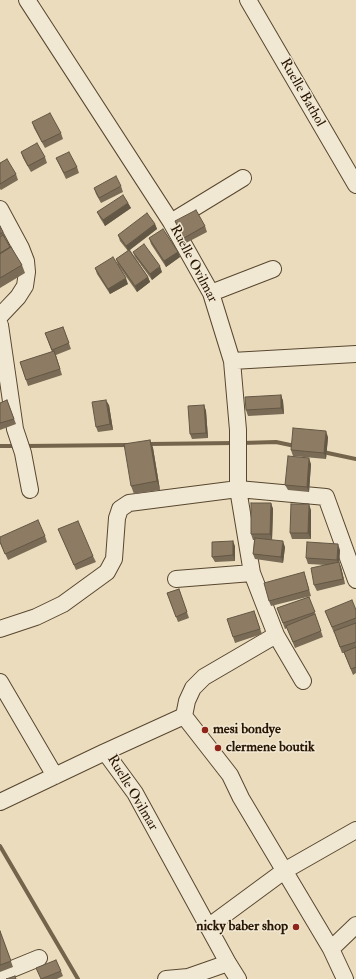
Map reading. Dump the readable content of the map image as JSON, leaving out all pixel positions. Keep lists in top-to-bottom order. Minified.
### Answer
{"streets":{"street":["Ruelle Bathol","Ruelle Ovilmar"]},"places":["mesi bondye","clermene boutik","nicky baber shop"]}
